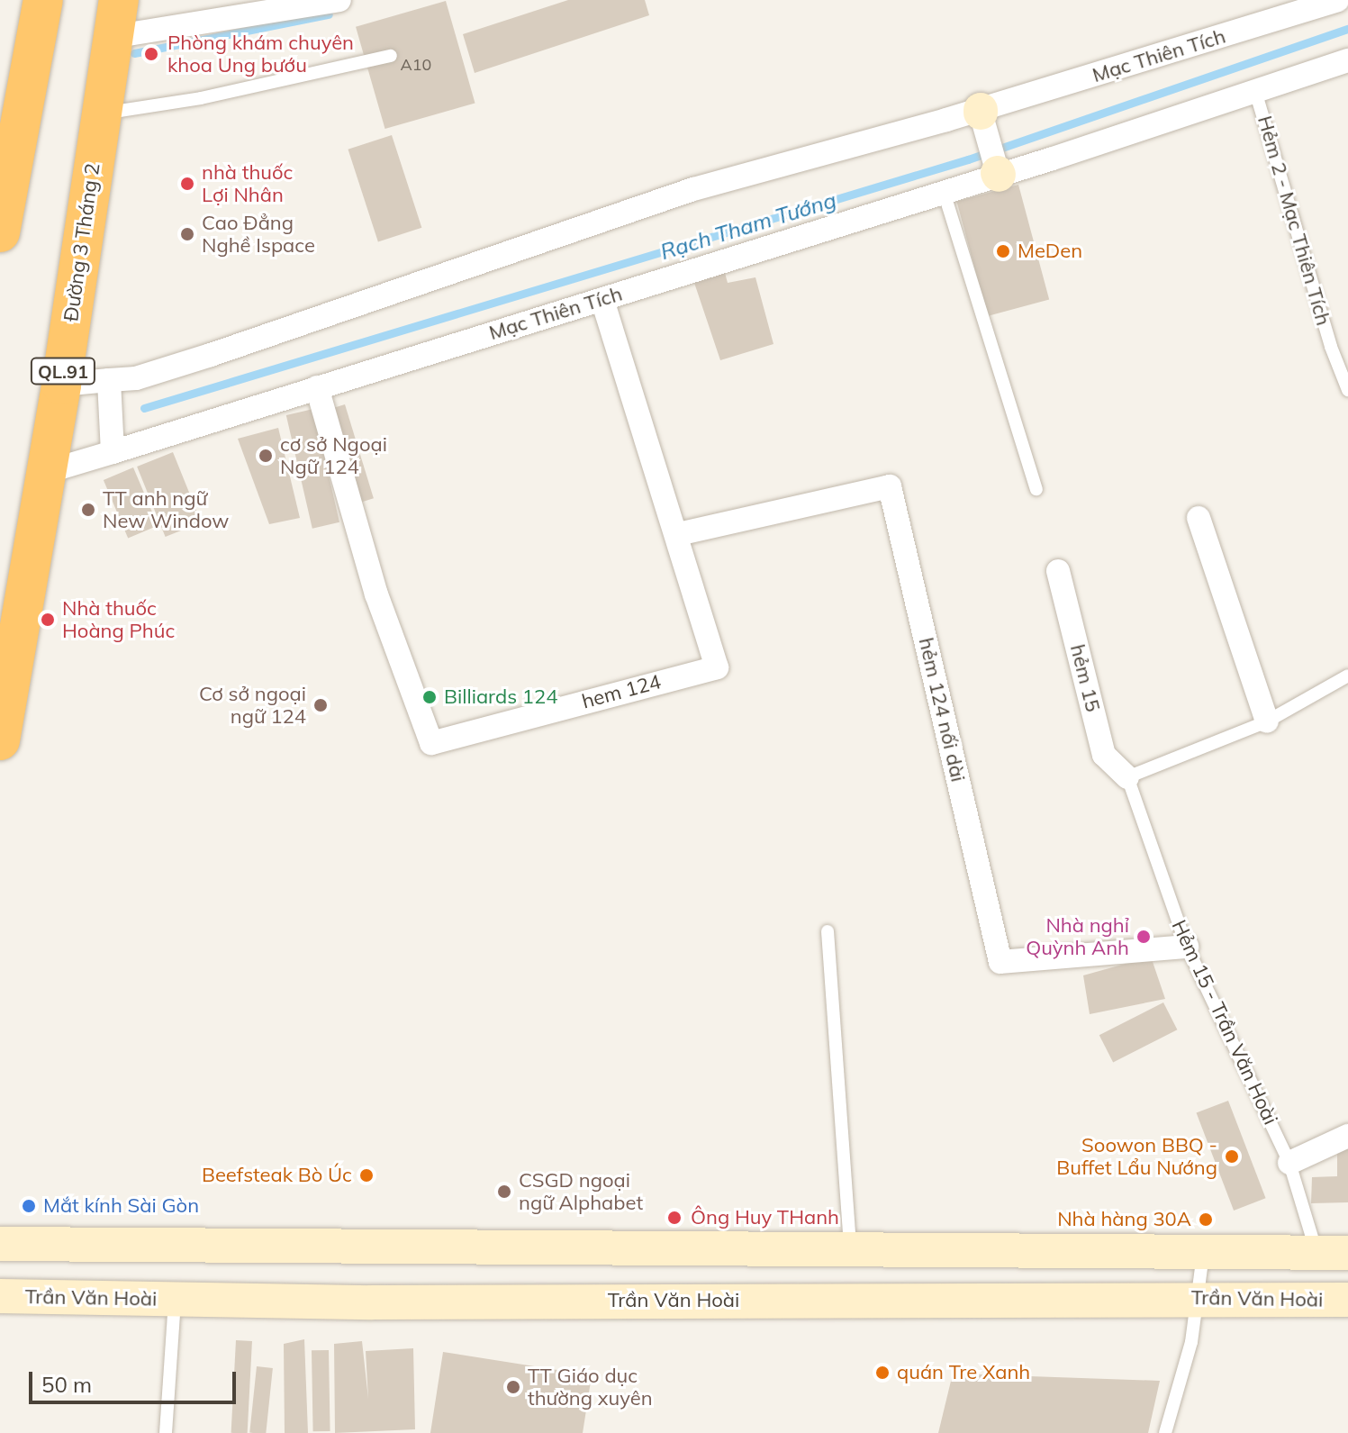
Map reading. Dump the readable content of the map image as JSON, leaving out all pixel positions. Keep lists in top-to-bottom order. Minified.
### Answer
{"streets":{"highway":["Đường 3 Tháng 2","QL.91"],"main road":["Trần Văn Hoài"],"street":["Mạc Thiên Tích","hẻm 15","hem 124","hẻm 124 nối dài"],"lane":["Hẻm 2 - Mạc Thiên Tích","Hẻm 15 - Trần Văn Hoài"]},"crossings":[["Mạc Thiên Tích","Hẻm 2 - Mạc Thiên Tích"],["Mạc Thiên Tích","Đường 3 Tháng 2"],["Mạc Thiên Tích","hem 124"],["hẻm 15","Hẻm 15 - Trần Văn Hoài"],["hem 124","hẻm 124 nối dài"],["hẻm 124 nối dài","Hẻm 15 - Trần Văn Hoài"]],"water":["Rạch Tham Tướng"],"places":["Phòng khám chuyên khoa Ung bướu","nhà thuốc Lợi Nhân","Cao Đẳng Nghề Ispace","MeDen","cơ sở Ngoại Ngữ 124","TT anh ngữ New Window","Nhà thuốc Hoàng Phúc","Billiards 124","Cơ sở ngoại ngữ 124","Nhà nghỉ Quỳnh Anh","Soowon BBQ - Buffet Lẩu Nướng","Beefsteak Bò Úc","CSGD ngoại ngữ Alphabet","Mắt kính Sài Gòn","Ông Huy THanh","Nhà hàng 30A","quán Tre Xanh","TT Giáo dục thường xuyên"],"house_numbers":["A10"],"scale_bar":"50 m"}
